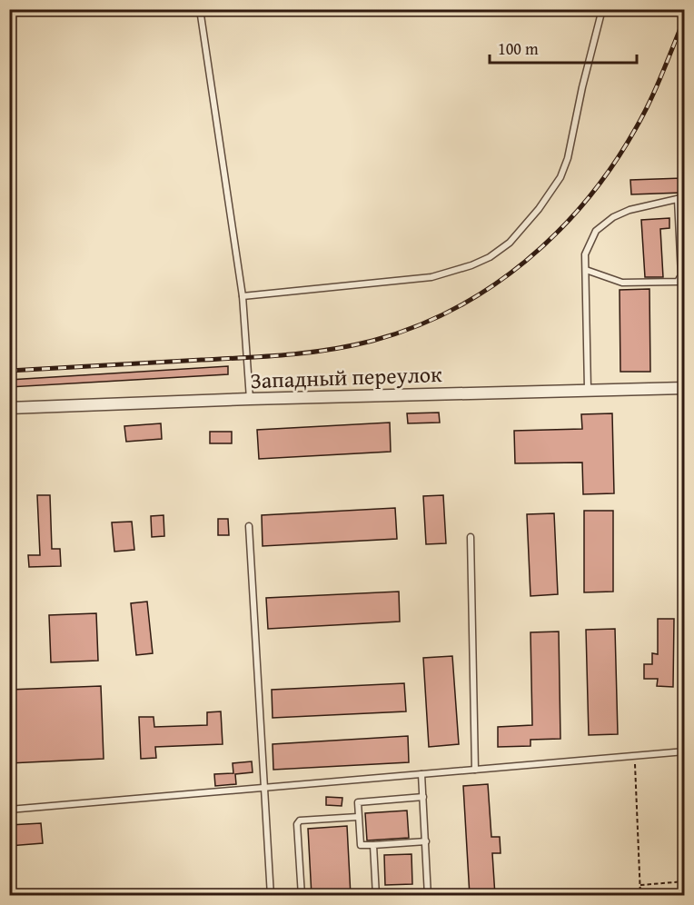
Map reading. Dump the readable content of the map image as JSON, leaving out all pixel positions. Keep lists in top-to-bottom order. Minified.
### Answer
{"streets":{"street":["Западный переулок"]},"scale_bar":"100 m"}
